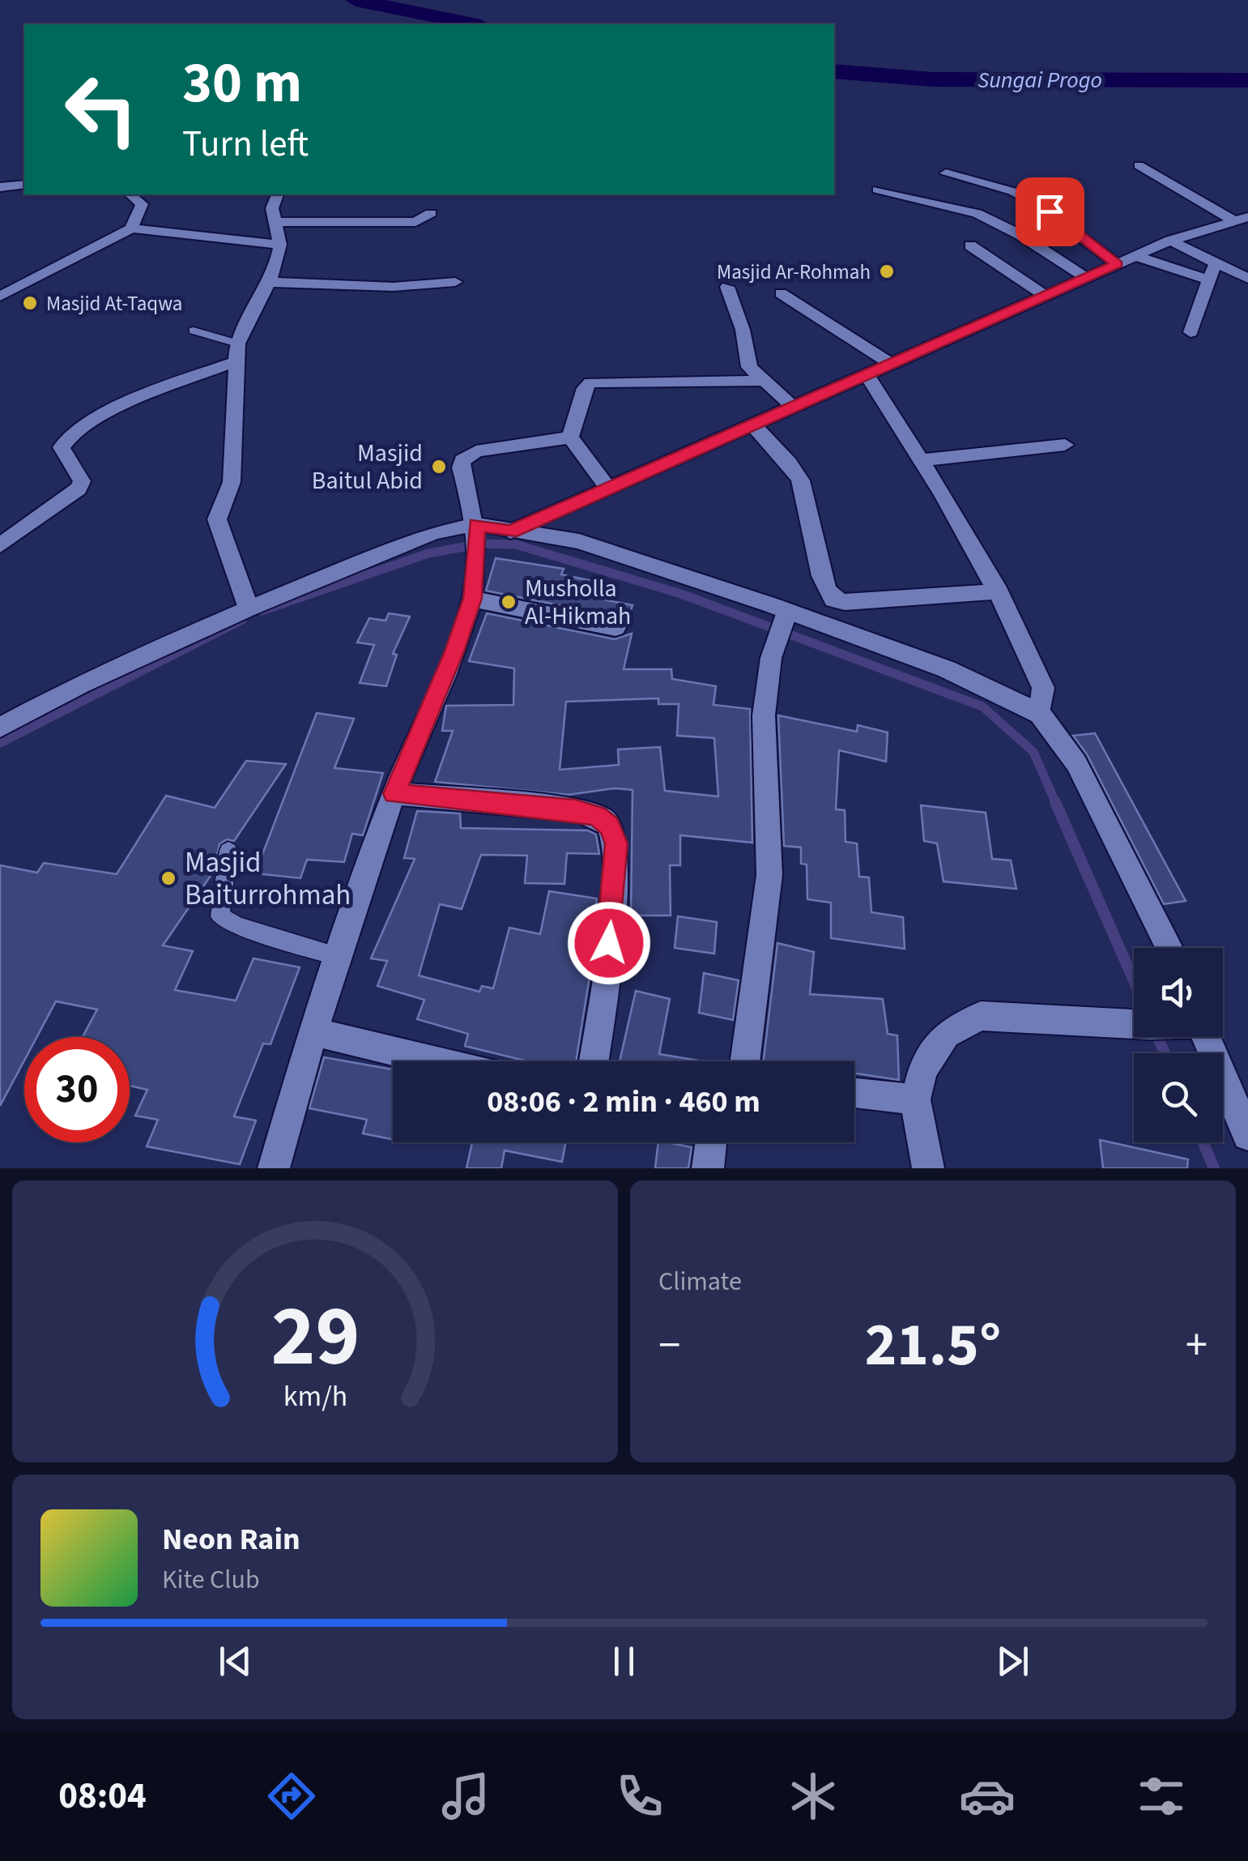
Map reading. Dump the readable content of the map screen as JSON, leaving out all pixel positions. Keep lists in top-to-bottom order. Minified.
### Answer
{"water":["Sungai Progo"],"places":["Masjid Ar-Rohmah","Masjid At-Taqwa","Masjid Baitul Abid","Musholla Al-Hikmah","Masjid Baiturrohmah"],"page":{"turn":["30 m","Turn left"],"limit":"30","trip":"08:06 · 2 min · 460 m","tile":"Climate","heat":["−","21.5°","+"],"song":["Neon Rain","Kite Club"],"tabs":"08:04","gauge":["29","km/h"]}}
